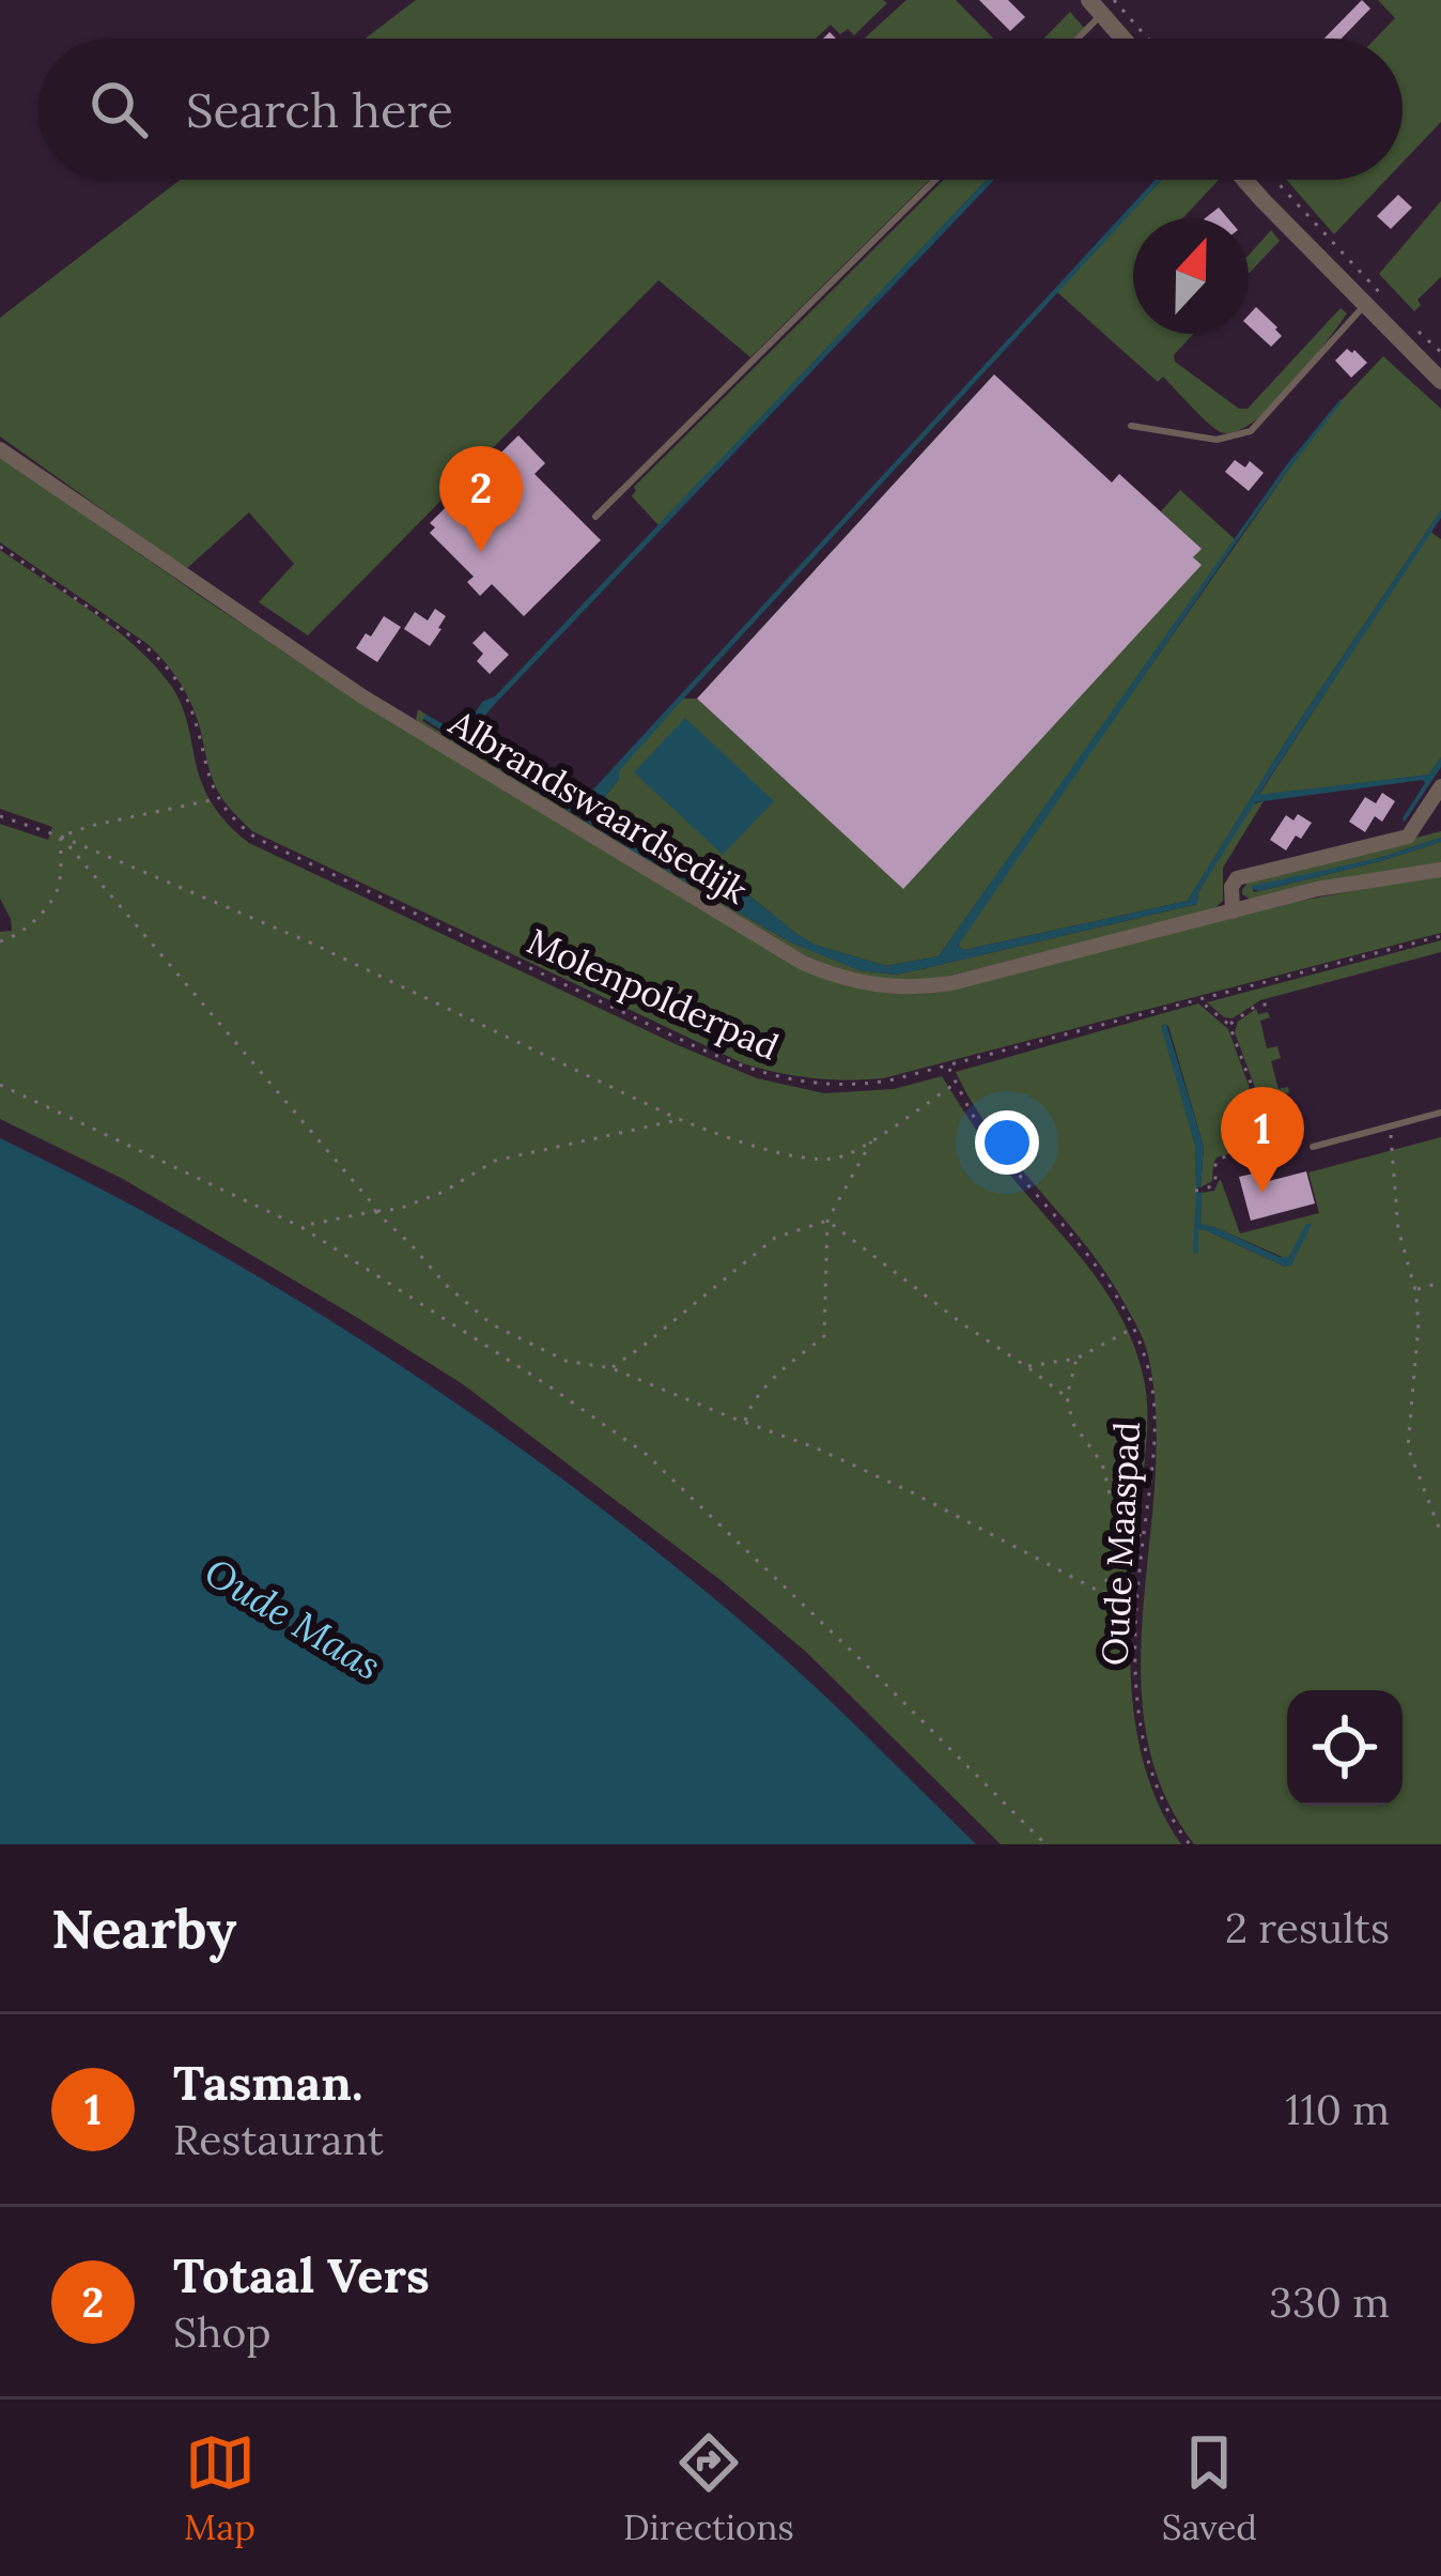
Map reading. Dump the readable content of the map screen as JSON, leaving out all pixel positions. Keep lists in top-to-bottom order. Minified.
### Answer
{"streets":{"street":["Albrandswaardsedijk"],"path":["Molenpolderpad","Oude Maaspad"]},"crossings":[["Molenpolderpad","Oude Maaspad"]],"water":["Oude Maas"],"north":"top","page":{"search":"Search here","pins":["2","1"],"heading":["Nearby","2 results"],"list":[{"mark":"1","name":"Tasman.","note":"Restaurant","value":"110 m"},{"mark":"2","name":"Totaal Vers","note":"Shop","value":"330 m"}],"nav":["Map","Directions","Saved"]}}
